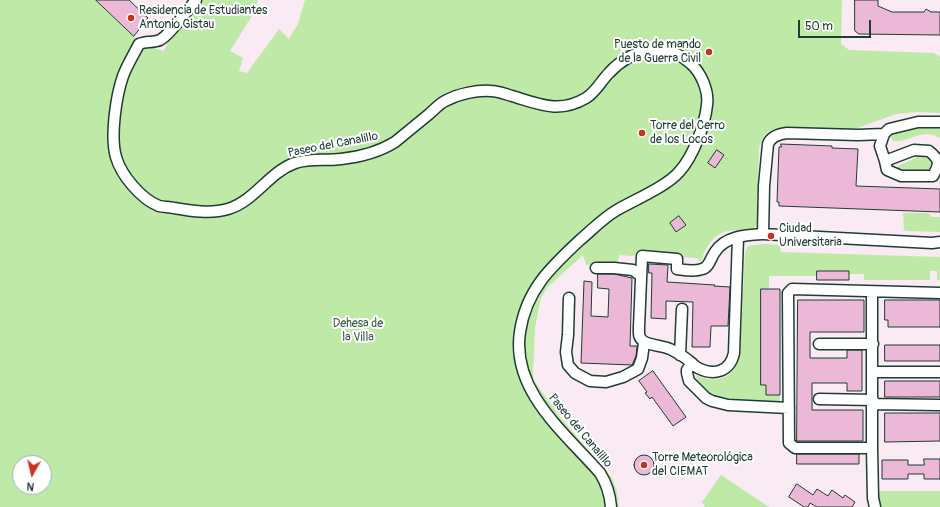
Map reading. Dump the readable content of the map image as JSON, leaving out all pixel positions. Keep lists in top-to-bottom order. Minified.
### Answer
{"streets":{"street":["Paseo del Canalillo"]},"parks":["Dehesa de la Villa"],"places":["Residencia de Estudiantes Antonio Gistau","Puesto de mando de la Guerra Civil","Torre del Cerro de los Locos","Ciudad Universitaria","Torre Meteorológica del CIEMAT"],"scale_bar":"50 m","north":"bottom"}
